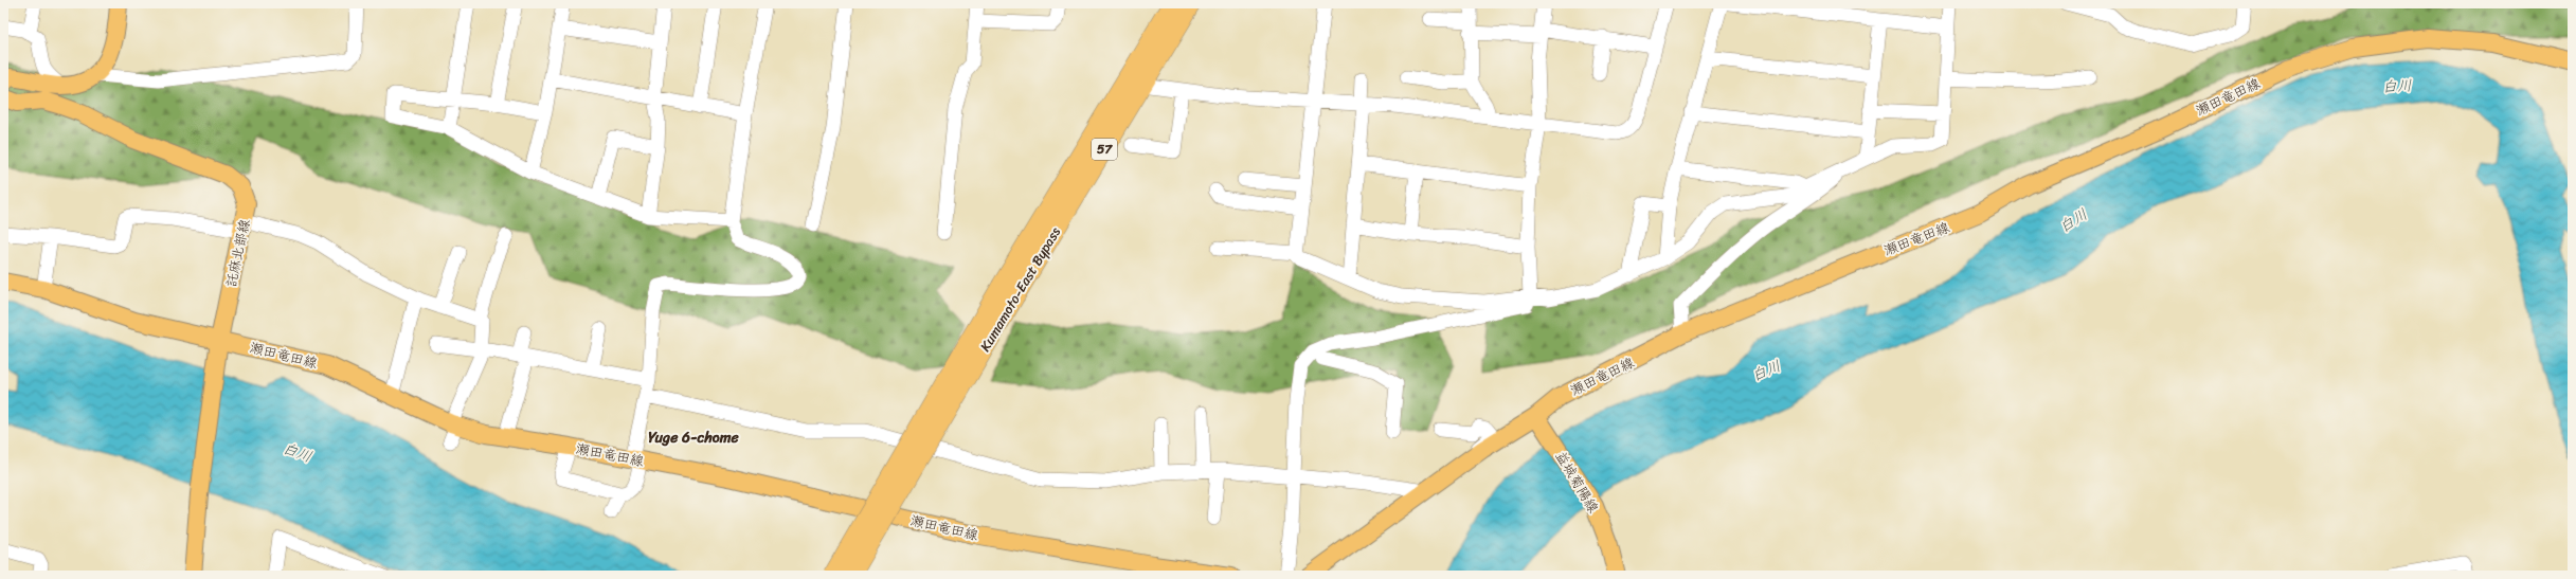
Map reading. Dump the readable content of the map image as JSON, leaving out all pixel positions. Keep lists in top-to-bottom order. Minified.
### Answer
{"streets":{"highway":["57","Kumamoto-East Bypass"],"main road":["瀬田竜田線","託麻北部線","益城菊陽線"]},"crossings":[["瀬田竜田線","託麻北部線"],["瀬田竜田線","益城菊陽線"]],"districts":["Yuge 6-chome"],"water":["白川"]}
